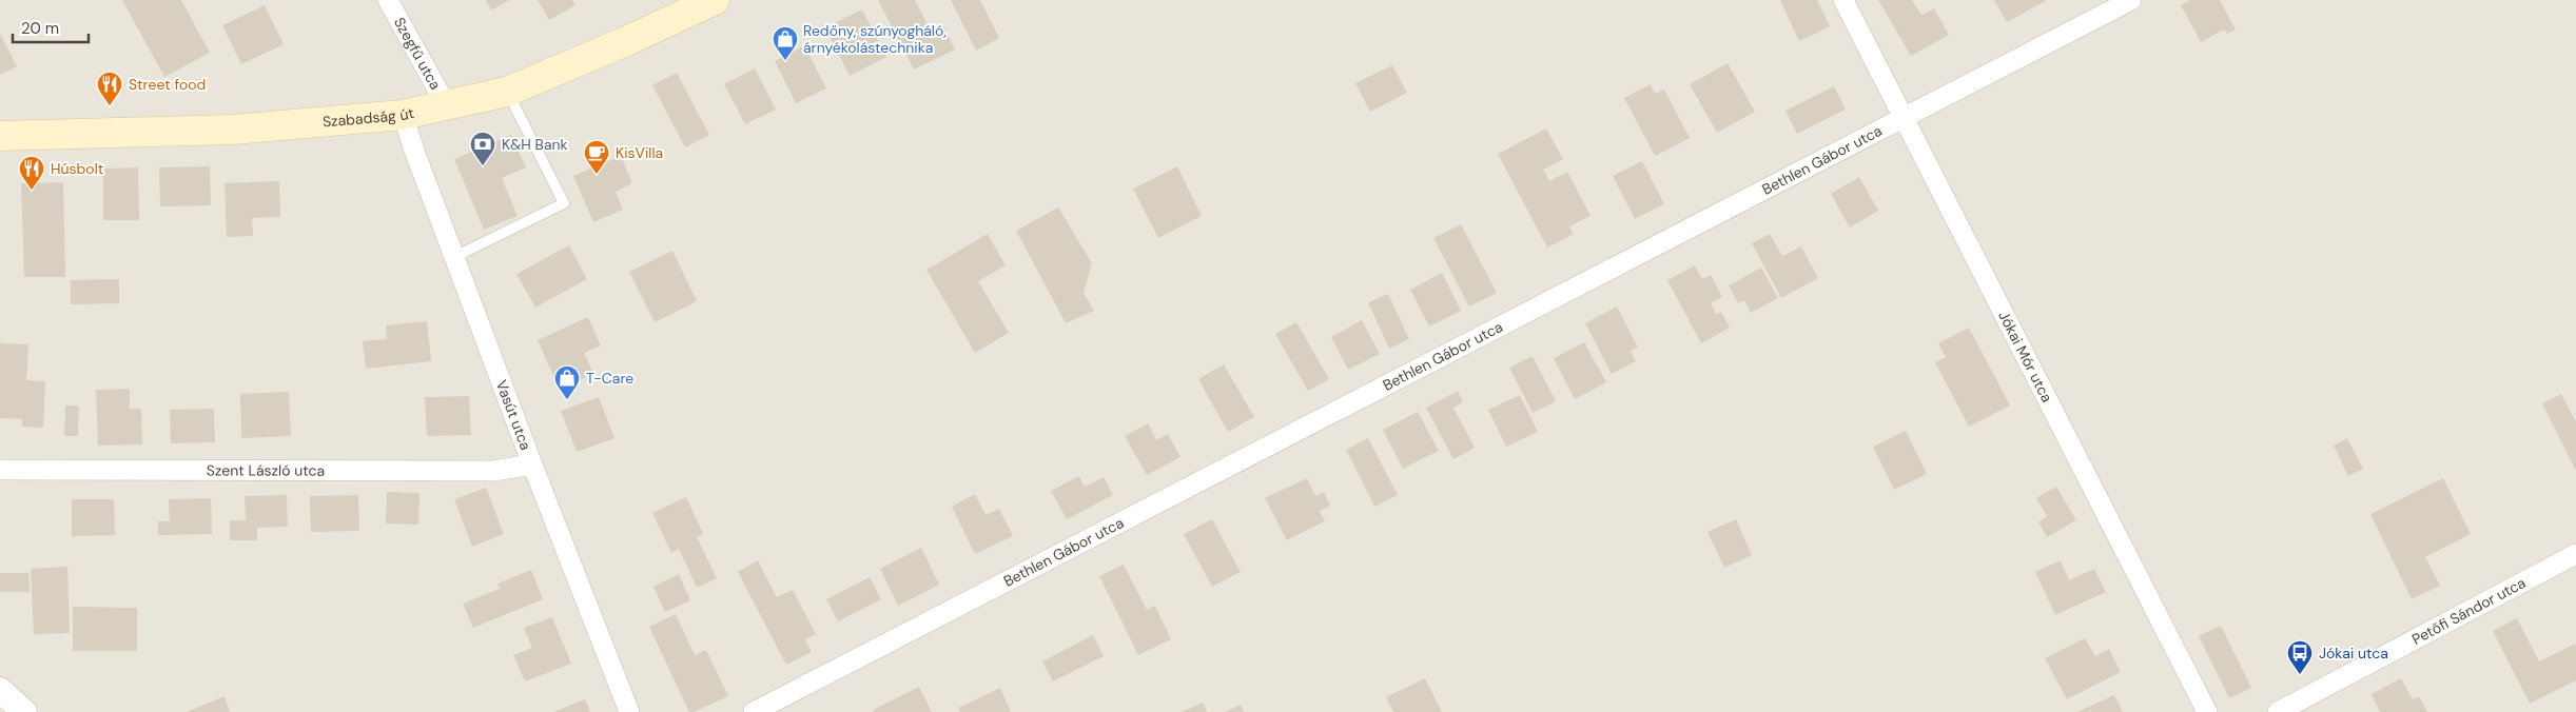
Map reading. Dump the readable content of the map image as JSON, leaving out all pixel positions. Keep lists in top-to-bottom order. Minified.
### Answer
{"streets":{"main road":["Szabadság út"],"street":["Szegfű utca","Bethlen Gábor utca","Jókai Mór utca","Vasút utca","Szent László utca","Petőfi Sándor utca"]},"crossings":[["Szegfű utca","Szabadság út"],["Szabadság út","Vasút utca"],["Bethlen Gábor utca","Jókai Mór utca"],["Vasút utca","Szent László utca"]],"places":{"shop":["Redőny, szúnyogháló, árnyékolástechnika","T-Care"],"restaurant":["Street food","Húsbolt"],"bank":["K&H Bank"],"cafe":["KisVilla"],"bus stop":["Jókai utca"]},"scale_bar":"20 m"}
